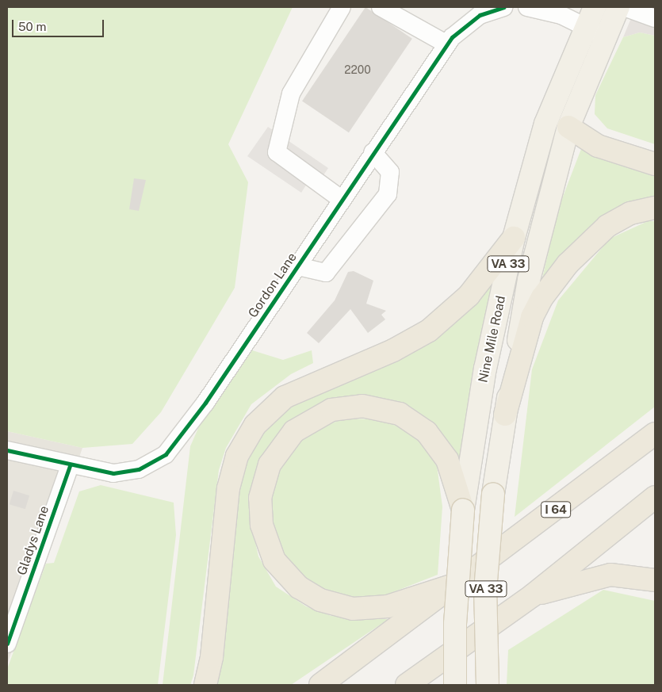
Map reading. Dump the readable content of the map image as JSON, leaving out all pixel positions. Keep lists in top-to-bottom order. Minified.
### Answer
{"streets":{"highway":["I 64"],"main road":["VA 33","Nine Mile Road"],"street":["Gordon Lane","Gladys Lane"]},"crossings":[["Gordon Lane","Gladys Lane"]],"house_numbers":["2200"],"scale_bar":"50 m"}
